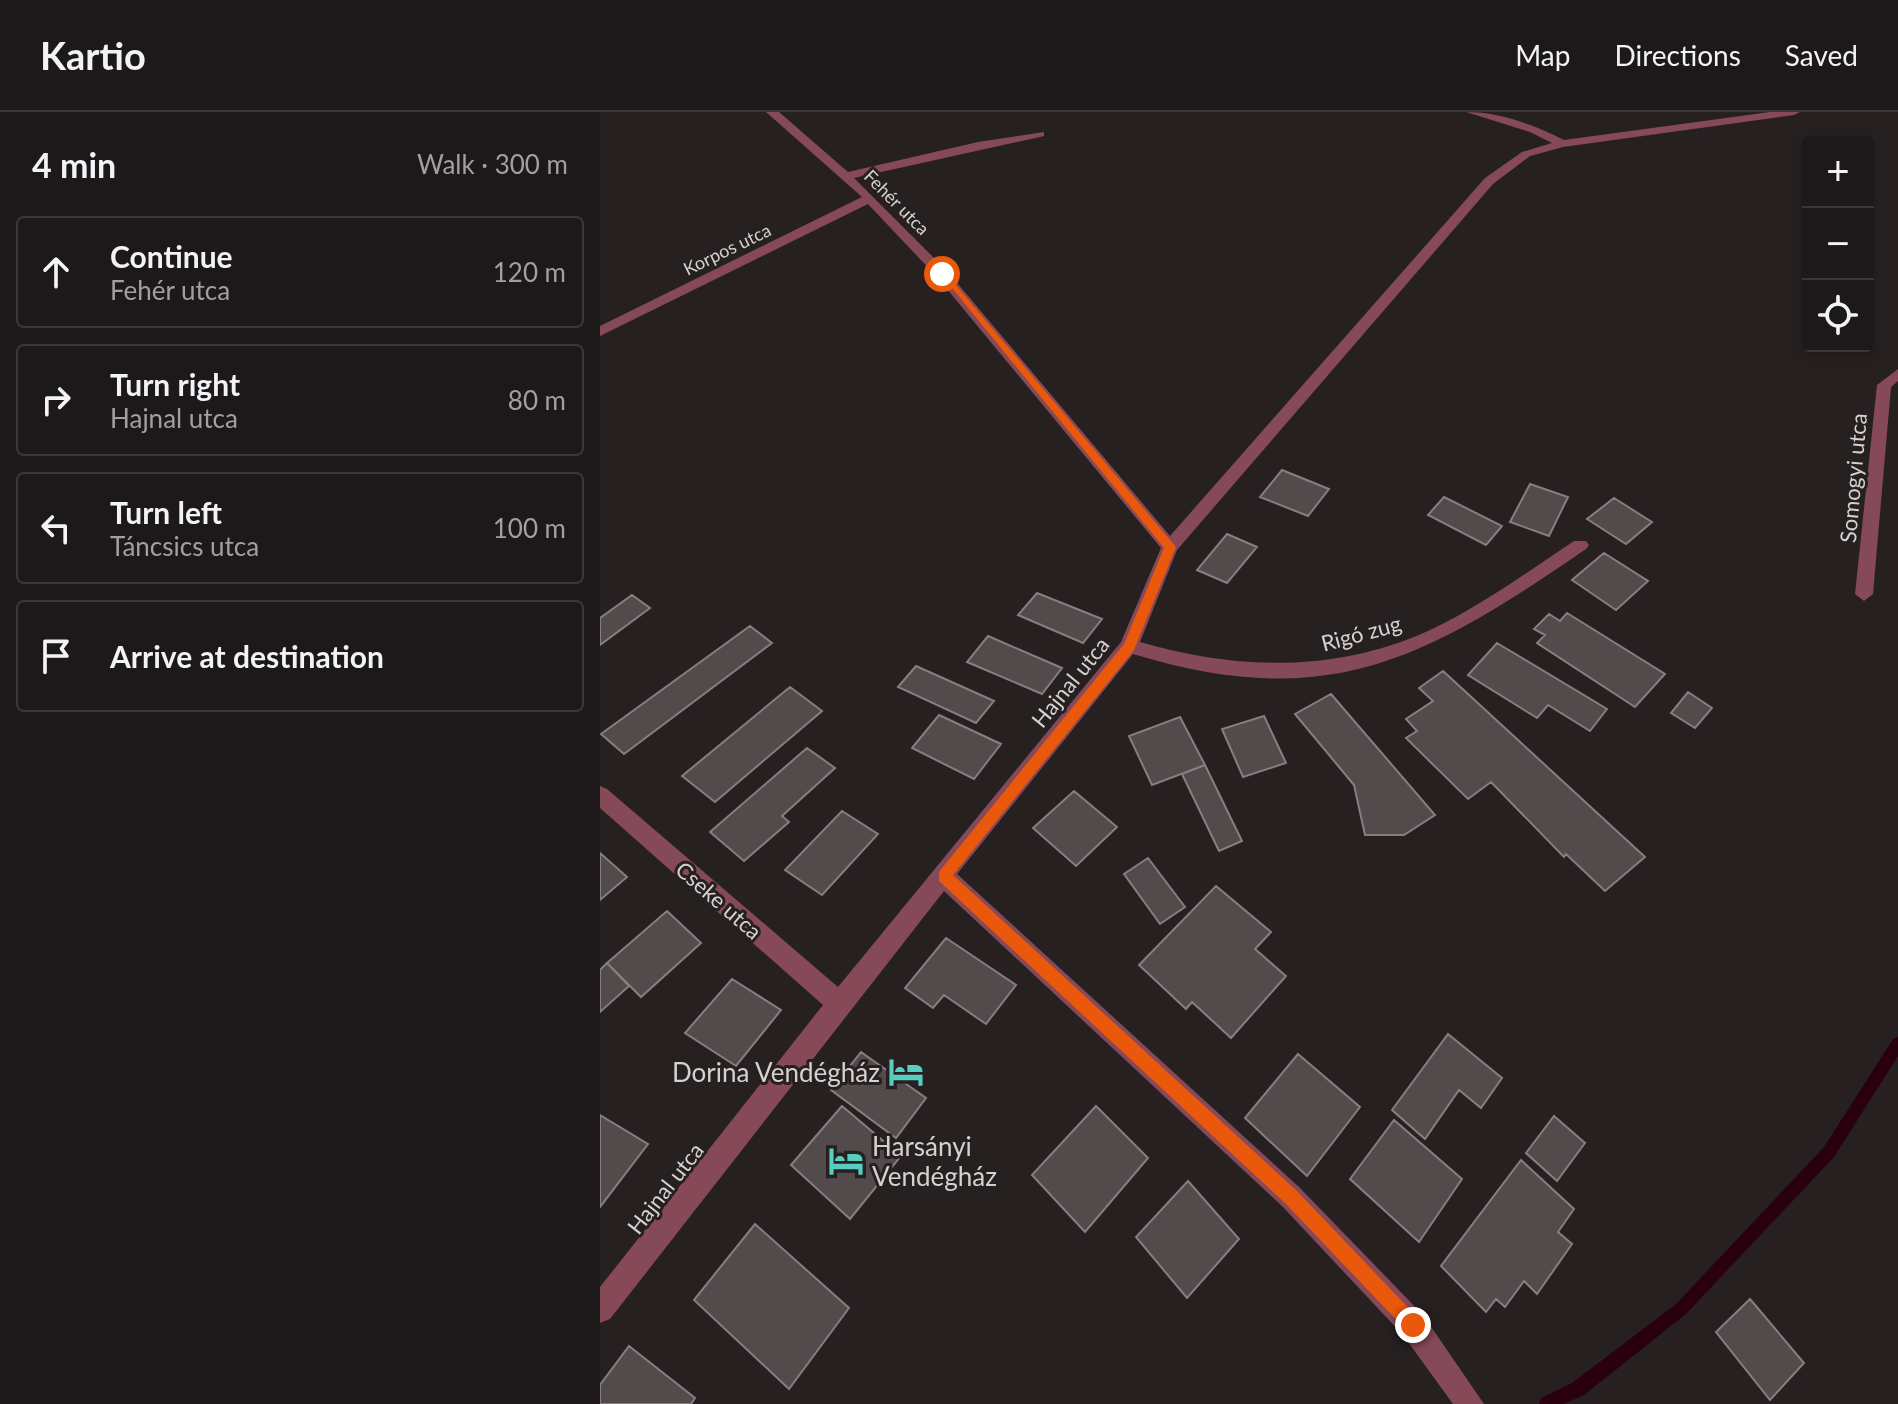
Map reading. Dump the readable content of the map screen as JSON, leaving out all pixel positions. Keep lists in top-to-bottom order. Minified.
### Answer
{"streets":{"street":["Fehér utca","Korpos utca","Somogyi utca","Rigó zug","Hajnal utca","Cseke utca"]},"crossings":[["Fehér utca","Korpos utca"],["Fehér utca","Hajnal utca"],["Rigó zug","Hajnal utca"],["Hajnal utca","Cseke utca"]],"places":{"hotel":["Dorina Vendégház","Harsányi Vendégház"]},"page":{"header":"Kartio","nav":["Map","Directions","Saved"],"heading":["4 min","Walk · 300 m"],"map_buttons":["+","−"],"list":[["Continue","Fehér utca","120 m"],["Turn right","Hajnal utca","80 m"],["Turn left","Táncsics utca","100 m"],"Arrive at destination"]}}
